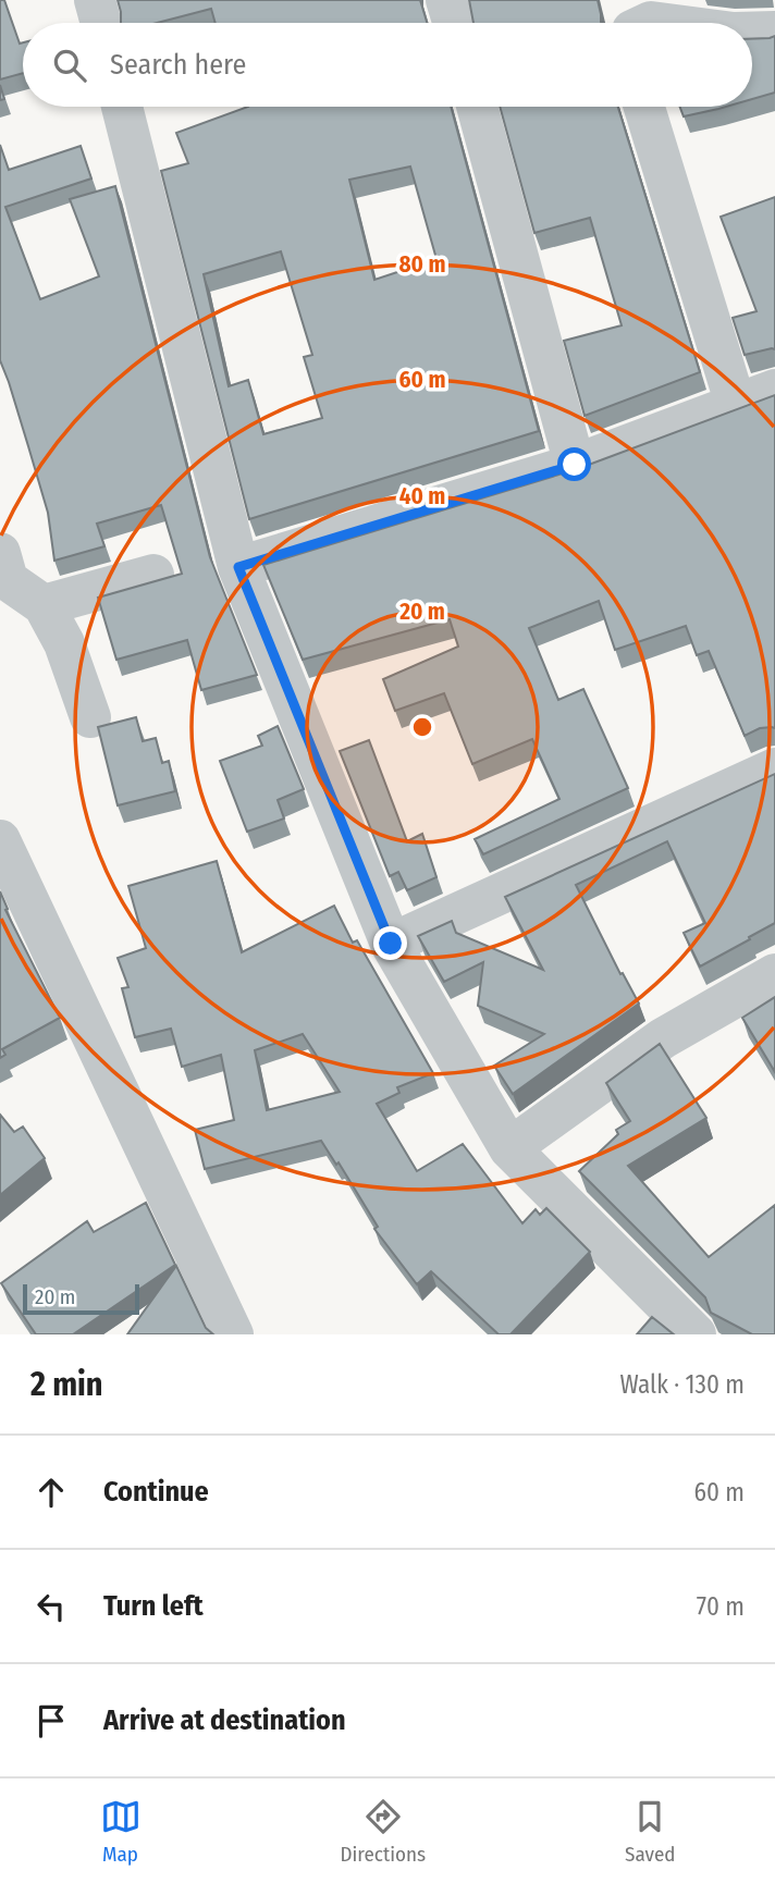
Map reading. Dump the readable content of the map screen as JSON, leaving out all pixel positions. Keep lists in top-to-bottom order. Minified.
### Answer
{"scale_bar":"20 m","page":{"search":"Search here","scale":"20 m","heading":["2 min","Walk · 130 m"],"list":[["Continue","60 m"],["Turn left","70 m"],"Arrive at destination"],"nav":["Map","Directions","Saved"]},"rings":["80 m","60 m","40 m","20 m"]}
